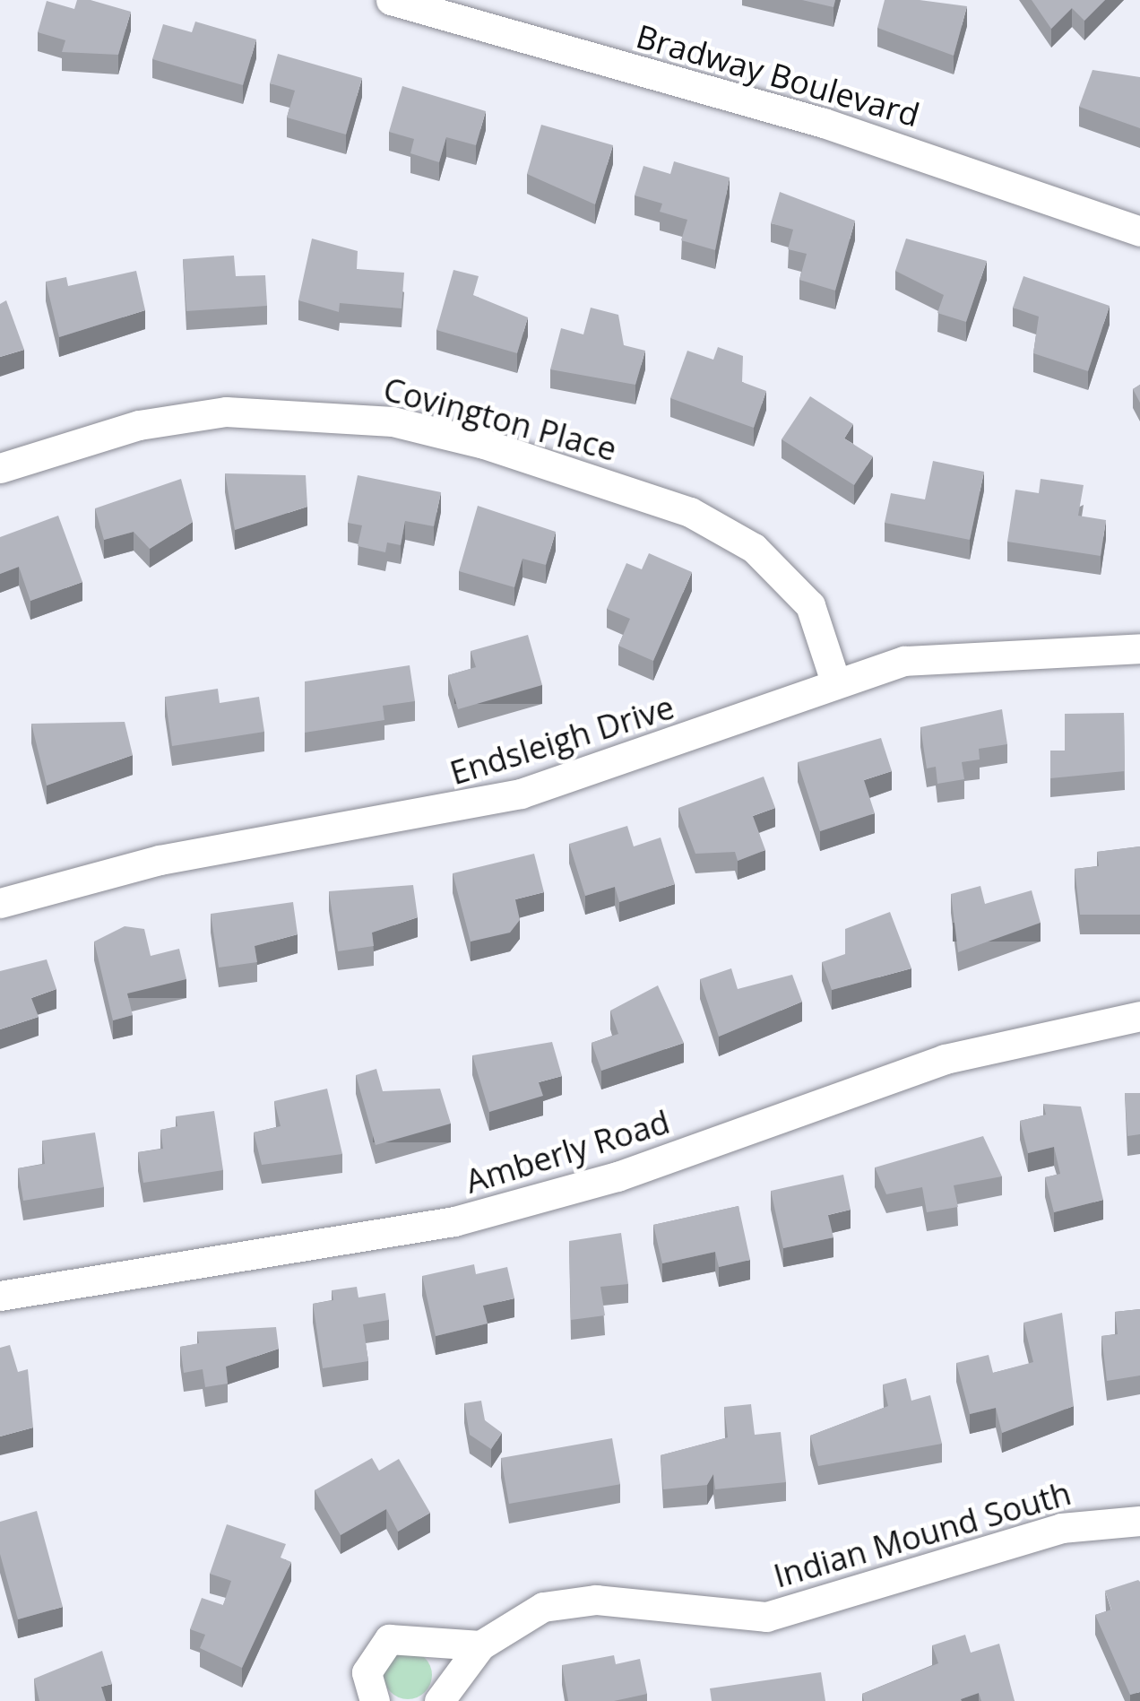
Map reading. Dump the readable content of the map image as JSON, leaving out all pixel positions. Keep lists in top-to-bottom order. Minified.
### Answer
{"streets":{"street":["Bradway Boulevard","Covington Place","Endsleigh Drive","Amberly Road","Indian Mound South"]},"crossings":[["Covington Place","Endsleigh Drive"]]}
